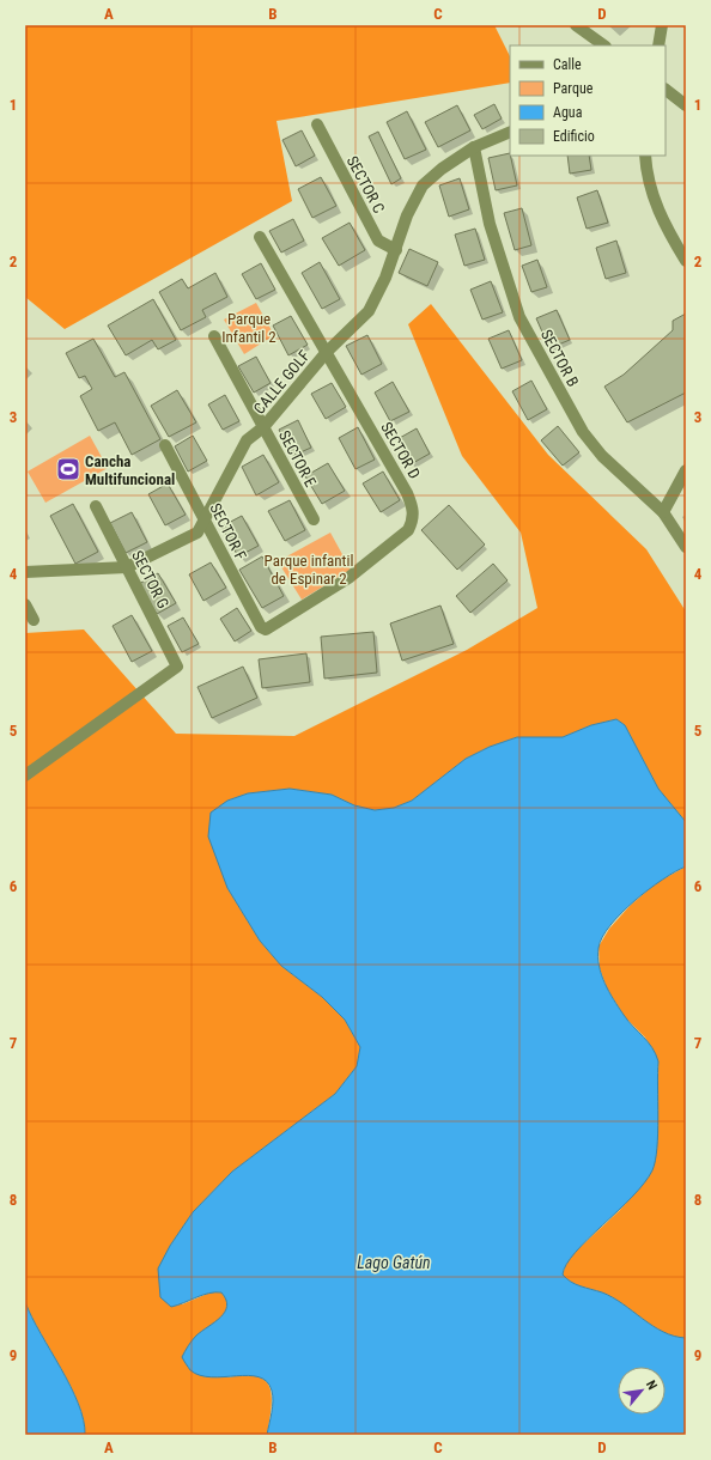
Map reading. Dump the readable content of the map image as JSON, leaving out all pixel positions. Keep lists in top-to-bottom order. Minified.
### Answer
{"streets":{"street":["SECTOR C","SECTOR B","CALLE GOLF","SECTOR D","SECTOR E","SECTOR F","SECTOR G"]},"crossings":[["SECTOR C","CALLE GOLF"],["SECTOR B","CALLE GOLF"],["CALLE GOLF","SECTOR D"],["CALLE GOLF","SECTOR E"],["CALLE GOLF","SECTOR F"],["CALLE GOLF","SECTOR G"],["SECTOR D","SECTOR F"]],"water":["Lago Gatún"],"parks":["Parque Infantil 2","Parque infantil de Espinar 2"],"places":{"sports":["Cancha Multifuncional"]},"legend":["Calle","Parque","Agua","Edificio"],"north":"top right","grid":{"columns":["A","B","C","D"],"rows":["1","2","3","4","5","6","7","8","9"]}}
